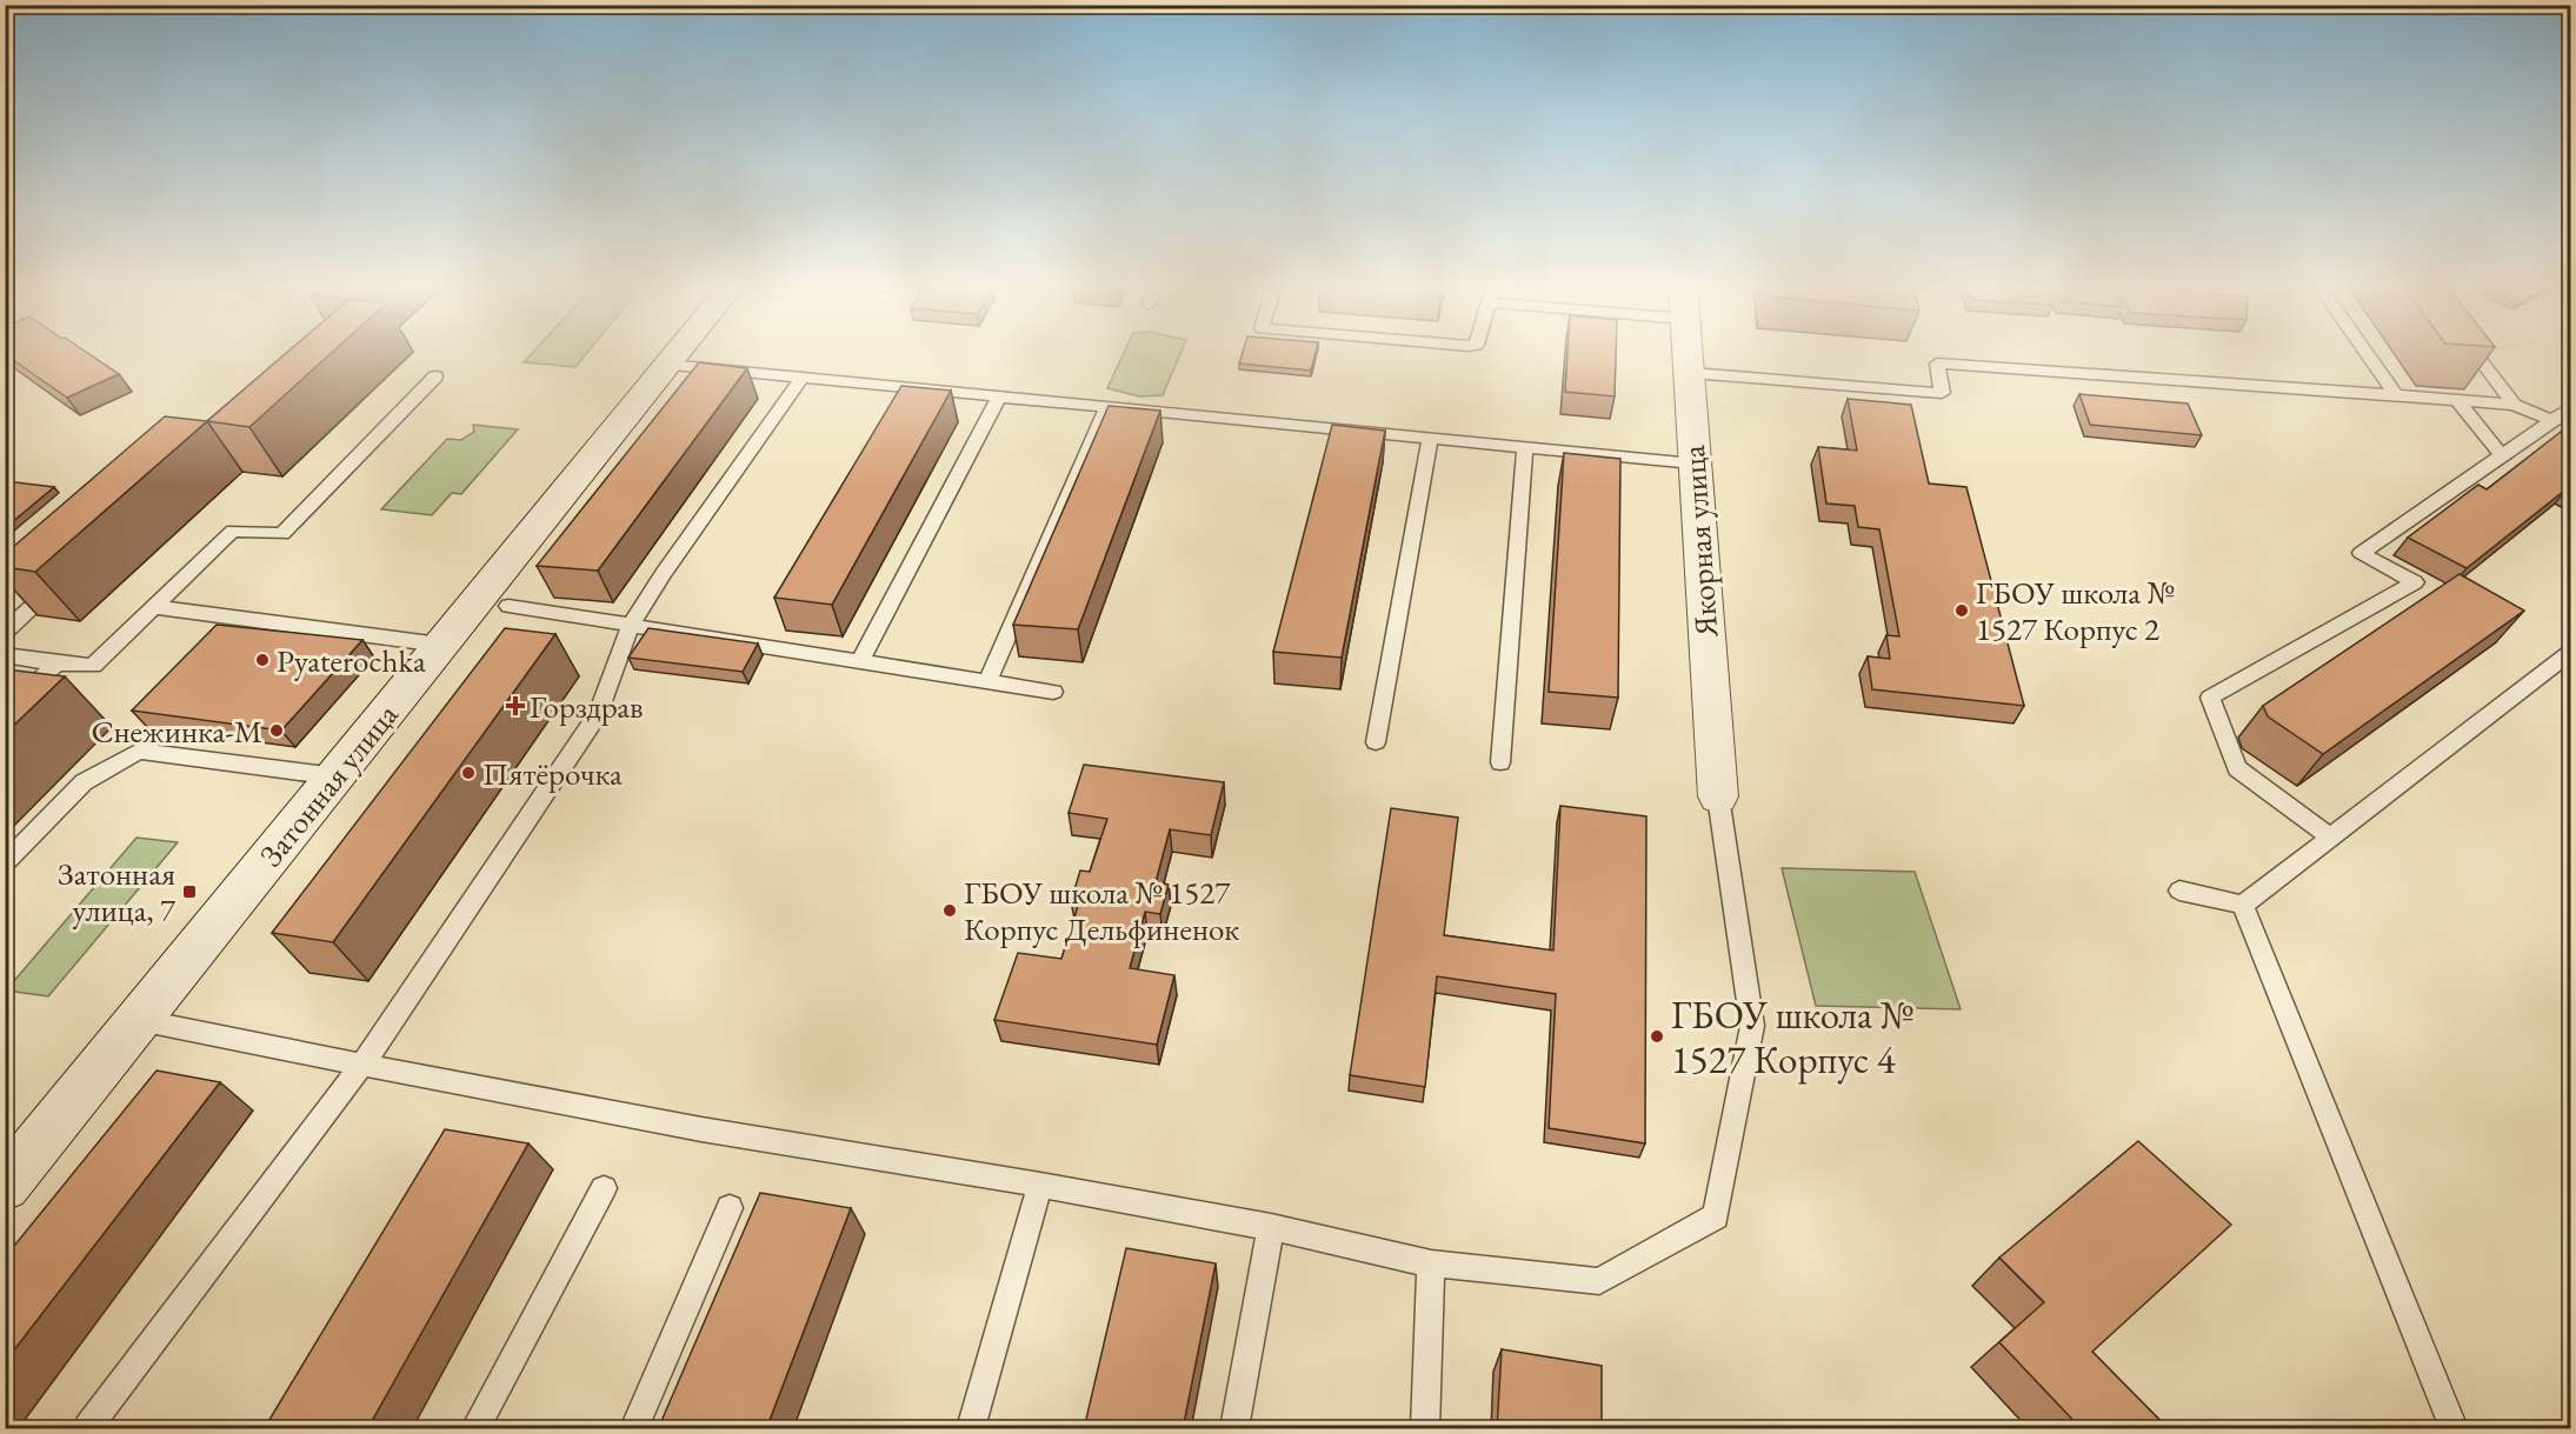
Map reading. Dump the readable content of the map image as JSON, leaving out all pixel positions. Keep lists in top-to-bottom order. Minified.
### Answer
{"streets":{"street":["Якорная улица","Затонная улица"]},"places":{"other":["ГБОУ школа № 1527 Корпус 2","Pyaterochka","Снежинка-М","Пятёрочка","ГБОУ школа № 1527 Корпус Дельфиненок","ГБОУ школа № 1527 Корпус 4"],"health":["Горздрав"],"transit":["Затонная улица, 7"]}}
